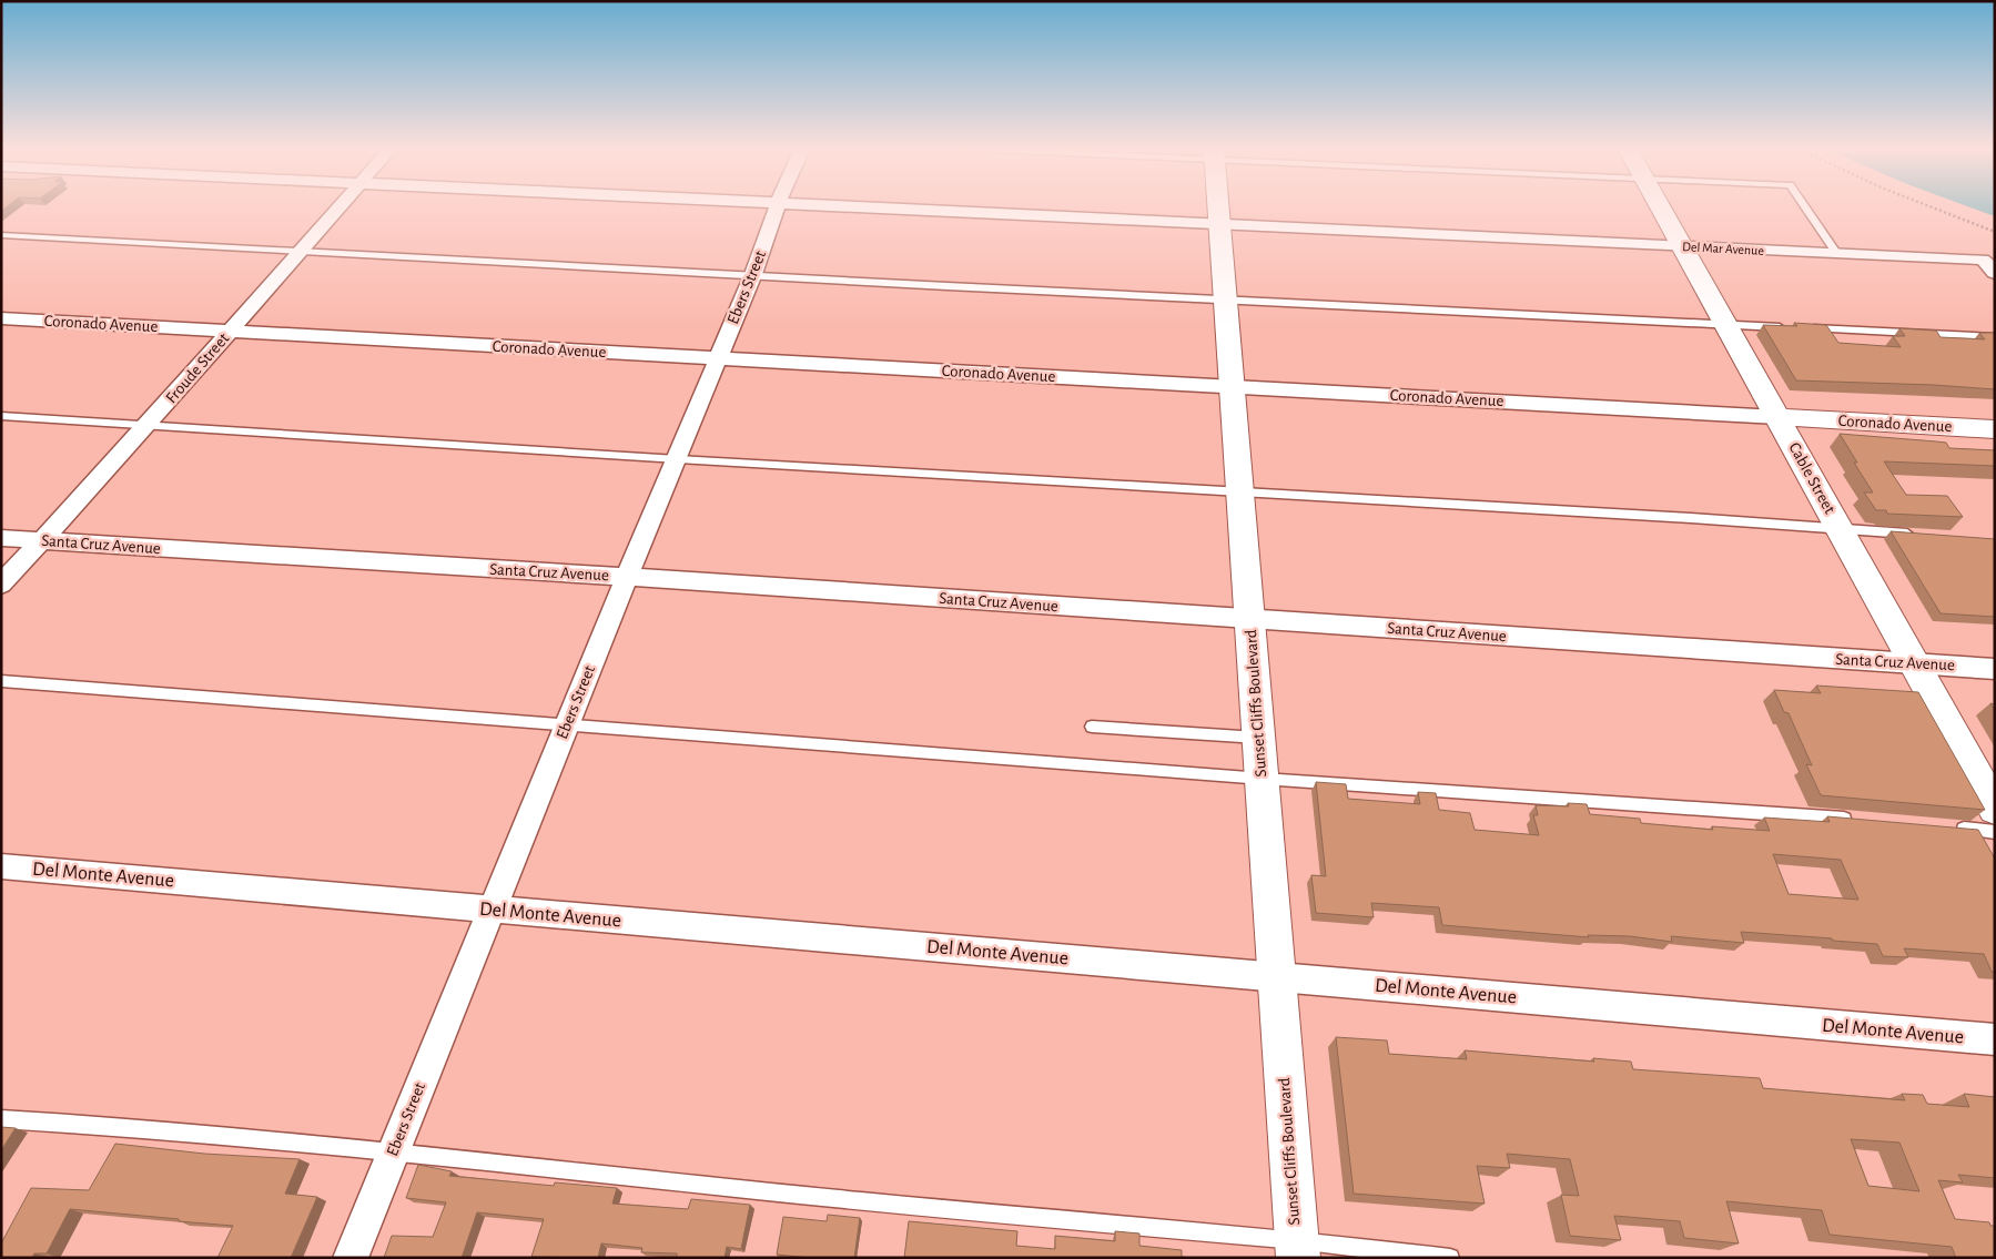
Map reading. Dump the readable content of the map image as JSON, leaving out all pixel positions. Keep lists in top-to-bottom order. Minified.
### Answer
{"streets":{"main road":["Coronado Avenue","Cable Street","Sunset Cliffs Boulevard"],"street":["Del Mar Avenue","Ebers Street","Froude Street","Santa Cruz Avenue","Del Monte Avenue"]},"crossings":[["Del Mar Avenue","Cable Street"],["Del Mar Avenue","Sunset Cliffs Boulevard"],["Ebers Street","Coronado Avenue"],["Ebers Street","Santa Cruz Avenue"],["Ebers Street","Del Monte Avenue"],["Coronado Avenue","Froude Street"],["Coronado Avenue","Cable Street"],["Coronado Avenue","Sunset Cliffs Boulevard"],["Froude Street","Santa Cruz Avenue"],["Cable Street","Santa Cruz Avenue"],["Santa Cruz Avenue","Sunset Cliffs Boulevard"],["Sunset Cliffs Boulevard","Del Monte Avenue"]]}
